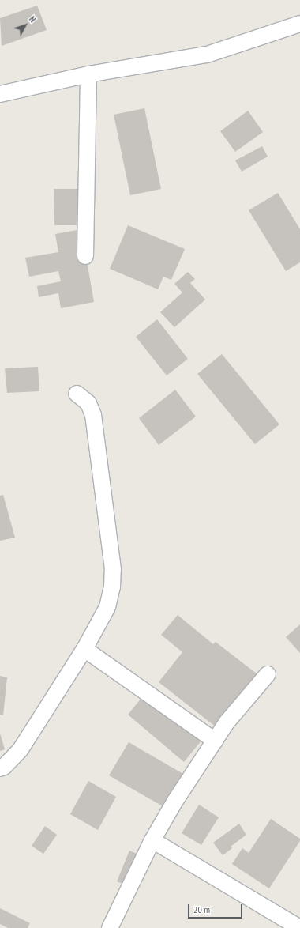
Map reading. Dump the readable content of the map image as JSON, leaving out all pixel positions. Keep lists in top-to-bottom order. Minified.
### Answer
{"scale_bar":"20 m","north":"top right"}
